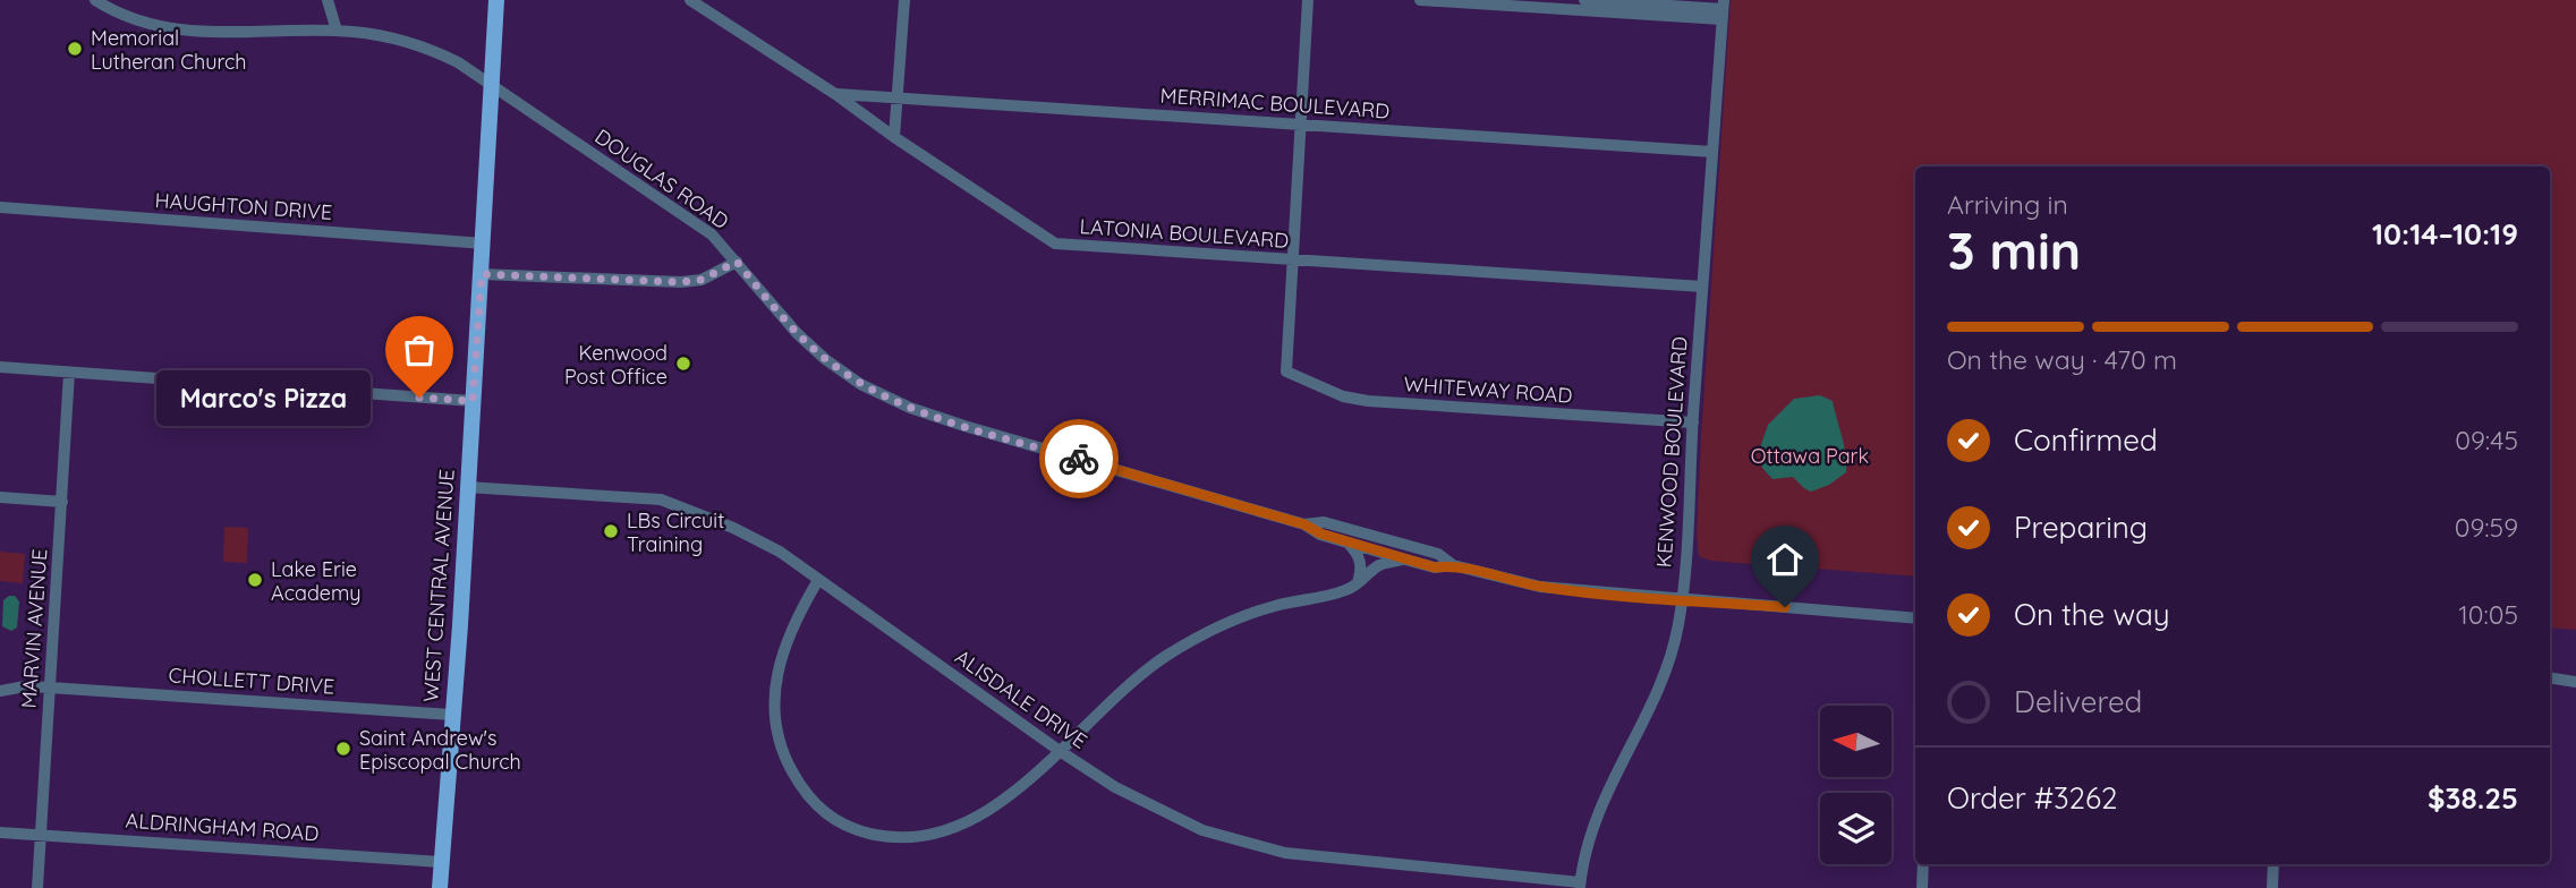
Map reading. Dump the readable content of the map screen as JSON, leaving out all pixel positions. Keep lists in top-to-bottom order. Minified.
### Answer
{"streets":{"main road":["WEST CENTRAL AVENUE"],"street":["MERRIMAC BOULEVARD","DOUGLAS ROAD","HAUGHTON DRIVE","LATONIA BOULEVARD","WHITEWAY ROAD","KENWOOD BOULEVARD","MARVIN AVENUE","CHOLLETT DRIVE","ALISDALE DRIVE","ALDRINGHAM ROAD"]},"crossings":[["MERRIMAC BOULEVARD","LATONIA BOULEVARD"],["MERRIMAC BOULEVARD","KENWOOD BOULEVARD"],["DOUGLAS ROAD","KENWOOD BOULEVARD"],["DOUGLAS ROAD","WEST CENTRAL AVENUE"],["HAUGHTON DRIVE","WEST CENTRAL AVENUE"],["LATONIA BOULEVARD","WHITEWAY ROAD"],["LATONIA BOULEVARD","KENWOOD BOULEVARD"],["WHITEWAY ROAD","KENWOOD BOULEVARD"],["KENWOOD BOULEVARD","ALISDALE DRIVE"],["WEST CENTRAL AVENUE","CHOLLETT DRIVE"],["WEST CENTRAL AVENUE","ALISDALE DRIVE"],["WEST CENTRAL AVENUE","ALDRINGHAM ROAD"],["MARVIN AVENUE","CHOLLETT DRIVE"],["MARVIN AVENUE","ALDRINGHAM ROAD"]],"parks":["Ottawa Park"],"places":["Memorial Lutheran Church","Kenwood Post Office","Marco's Pizza","LBs Circuit Training","Lake Erie Academy","Saint Andrew's Episcopal Church"],"north":"left","page":{"heading":["3 min","Arriving in","10:14–10:19"],"panel":["Order #3262","$38.25"],"bar":"On the way · 470 m","bubble":"Marco's Pizza","list":[["Confirmed","09:45"],["Preparing","09:59"],["On the way","10:05"],"Delivered"]}}
